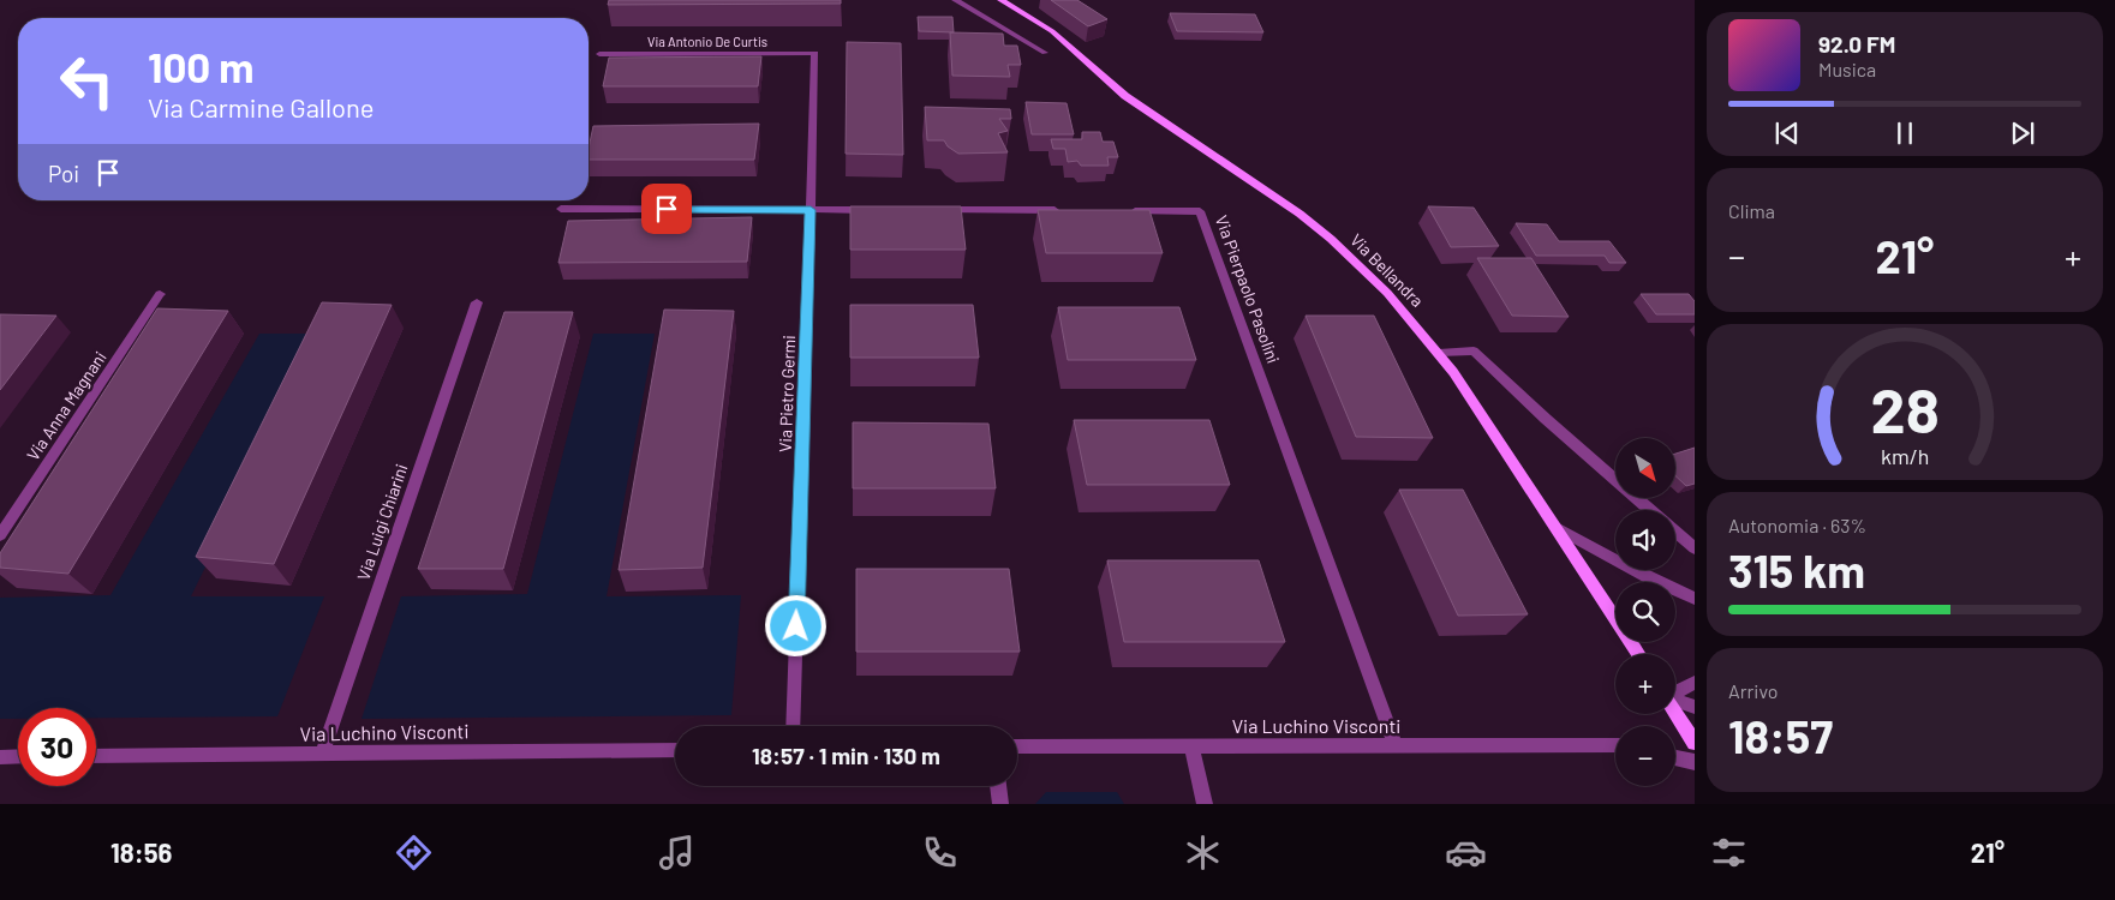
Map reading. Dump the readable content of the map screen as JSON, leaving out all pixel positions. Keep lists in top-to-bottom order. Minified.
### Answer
{"streets":{"main road":["Via Bellandra"],"street":["Via Antonio De Curtis","Via Pierpaolo Pasolini","Via Pietro Germi","Via Anna Magnani","Via Luigi Chiarini","Via Luchino Visconti"]},"crossings":[["Via Antonio De Curtis","Via Pietro Germi"],["Via Pierpaolo Pasolini","Via Luchino Visconti"],["Via Luigi Chiarini","Via Luchino Visconti"]],"north":"bottom right","page":{"turn":["100 m","Via Carmine Gallone"],"song":["92.0 FM","Musica"],"then":"Poi","tile":["Clima",["Autonomia · 63%","315 km"],["Arrivo","18:57"]],"heat":["−","21°","+"],"map_buttons":["+","−"],"limit":"30","trip":"18:57 · 1 min · 130 m","tabs":["18:56","21°"],"gauge":["28","km/h"]}}
